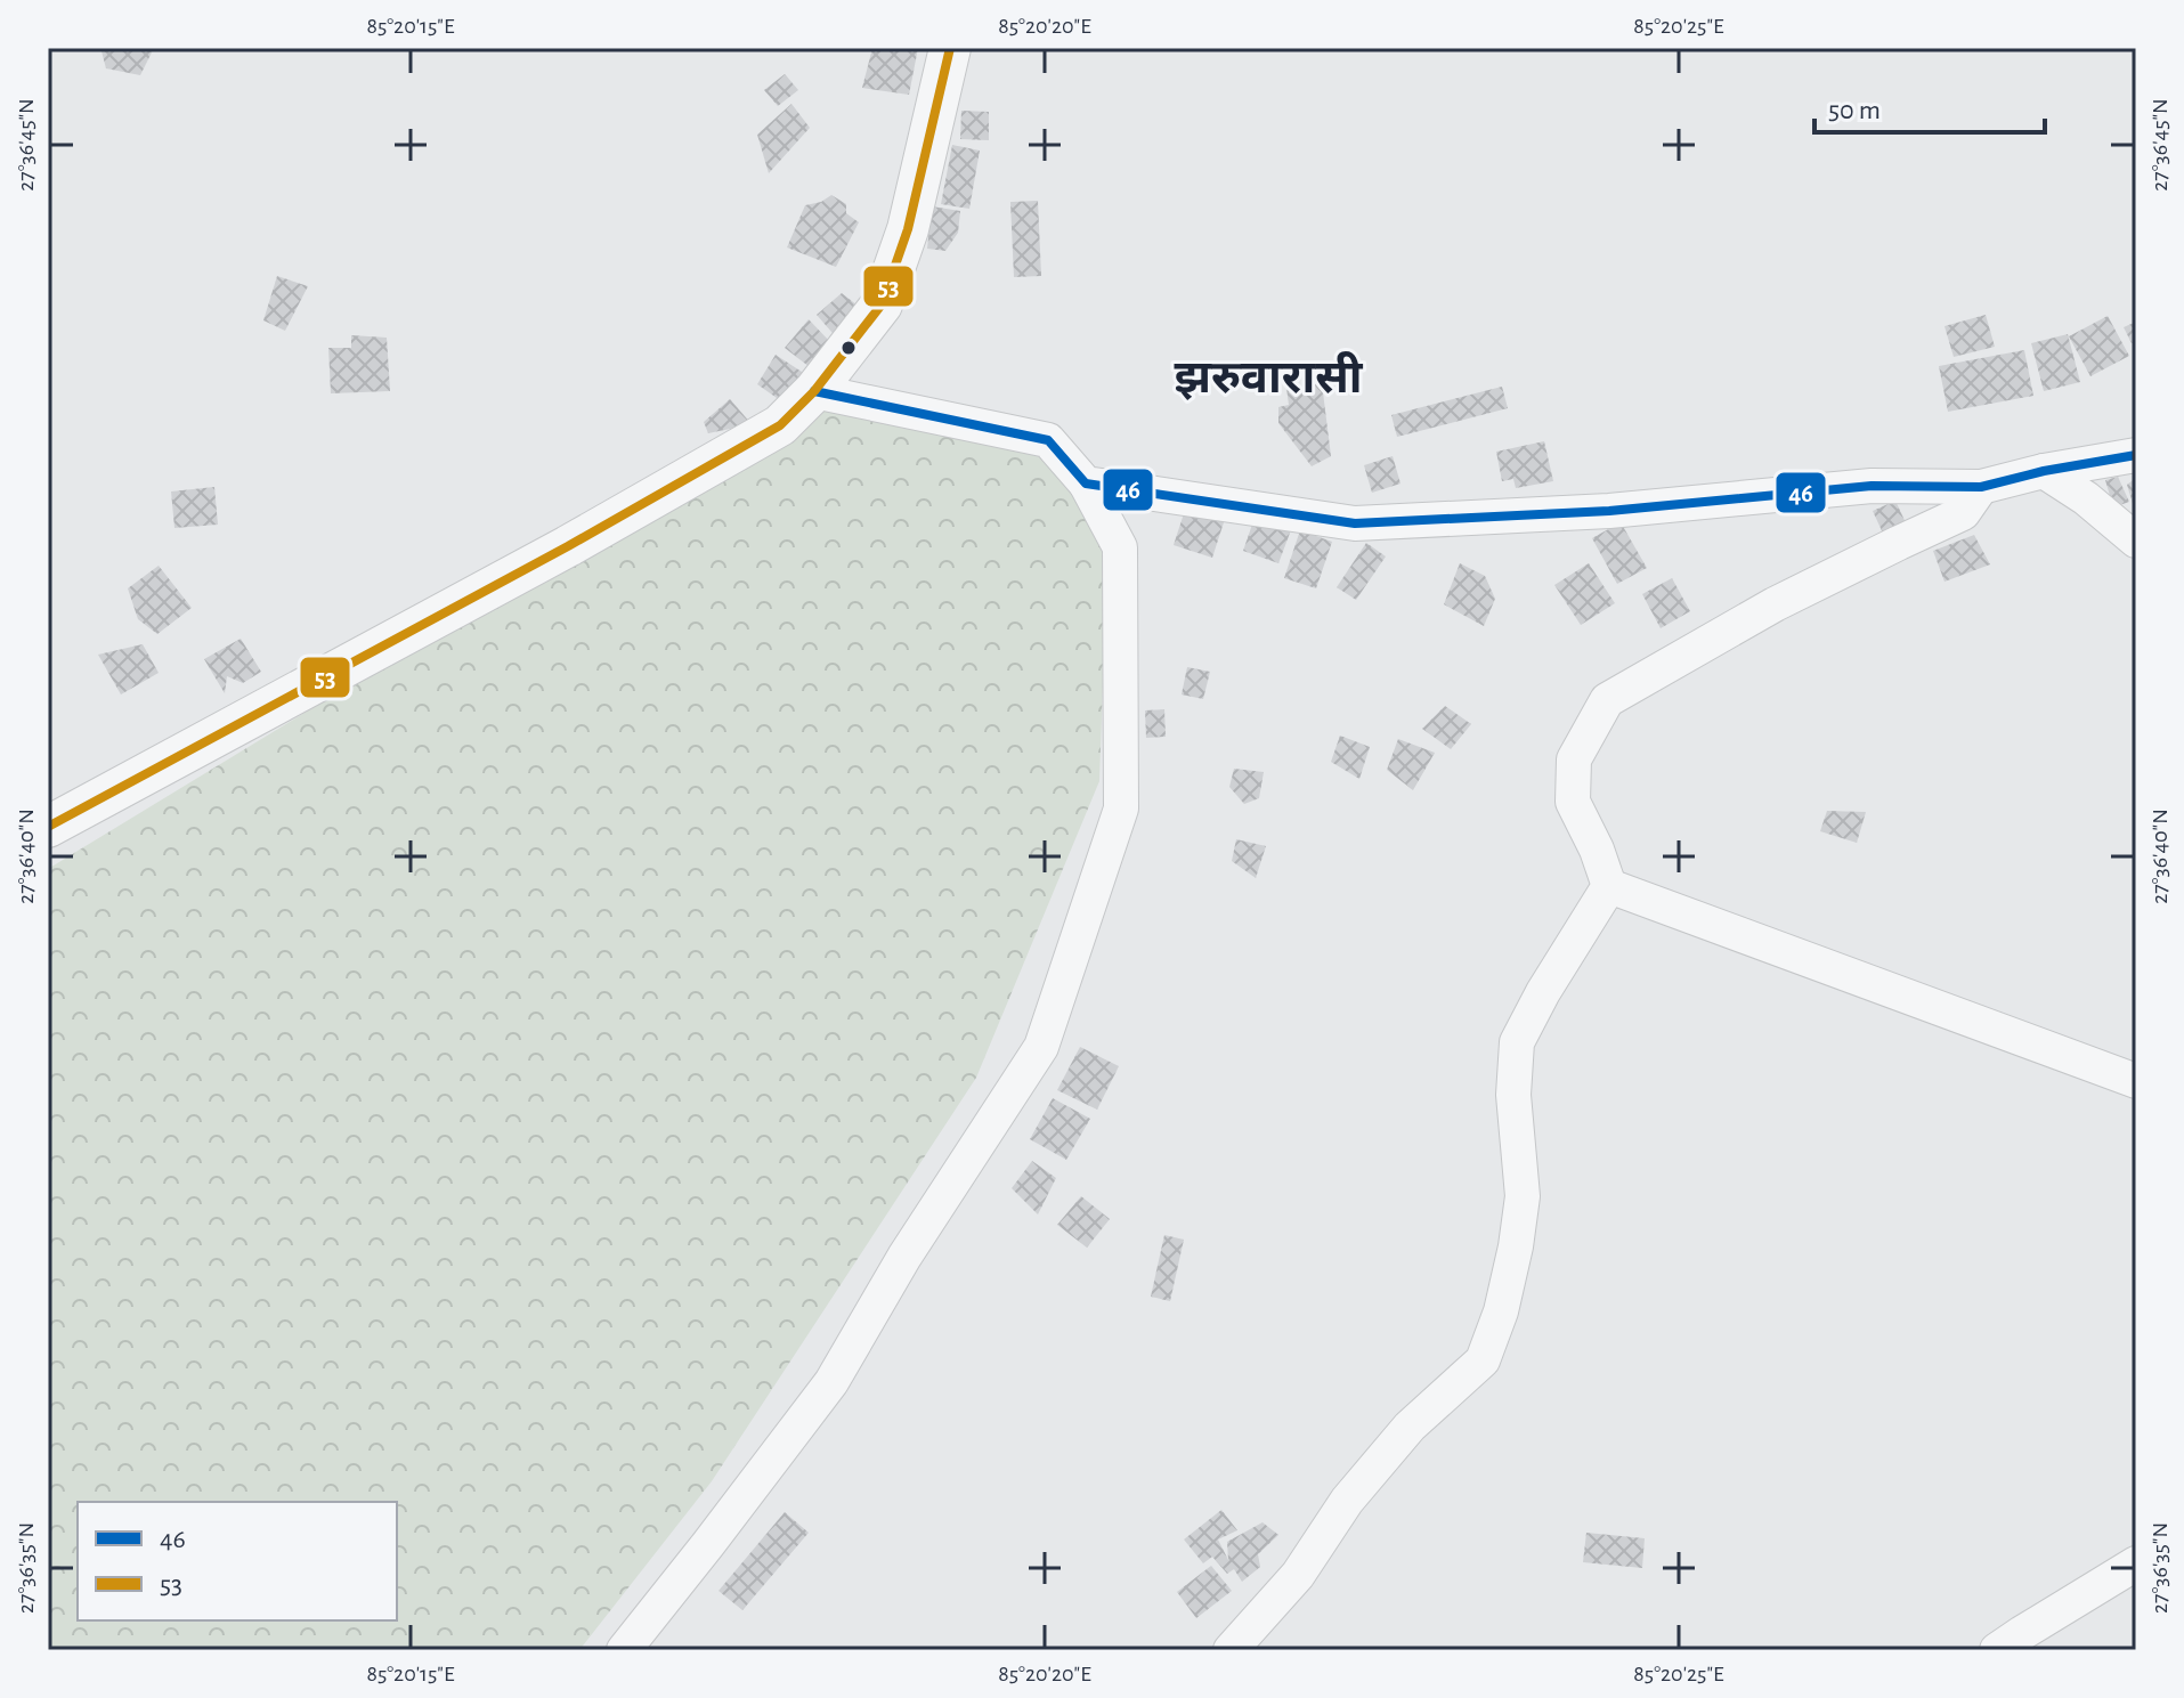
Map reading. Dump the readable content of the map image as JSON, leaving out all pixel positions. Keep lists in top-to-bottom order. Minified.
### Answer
{"districts":["झरुवारासी"],"lines":["transit line 53","transit line 46"],"legend":["46","53"],"scale_bar":"50 m","coordinates":["85°20'15\"E","85°20'20\"E","85°20'25\"E","27°36'45\"N","27°36'40\"N","27°36'35\"N"]}
